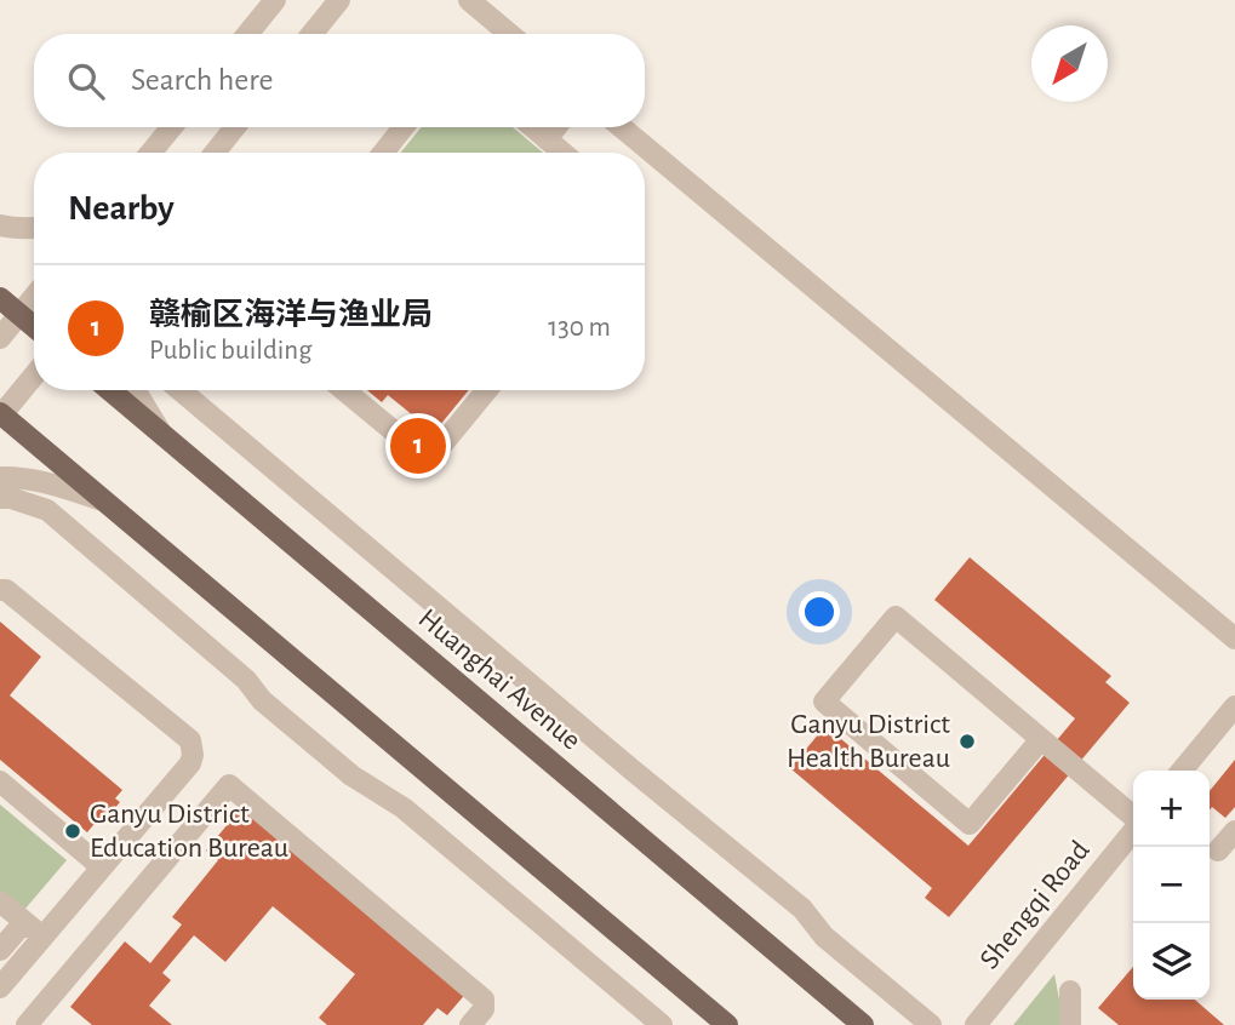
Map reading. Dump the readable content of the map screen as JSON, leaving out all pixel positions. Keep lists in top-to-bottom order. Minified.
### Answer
{"streets":{"main road":["Huanghai Avenue"],"street":["Shengqi Road"]},"places":["Ganyu District Health Bureau","Ganyu District Education Bureau"],"north":"bottom left","page":{"search":"Search here","heading":"Nearby","list":[{"mark":"1","name":"赣榆区海洋与渔业局","note":"Public building","value":"130 m"}],"pins":"1","map_buttons":["+","−"]}}
